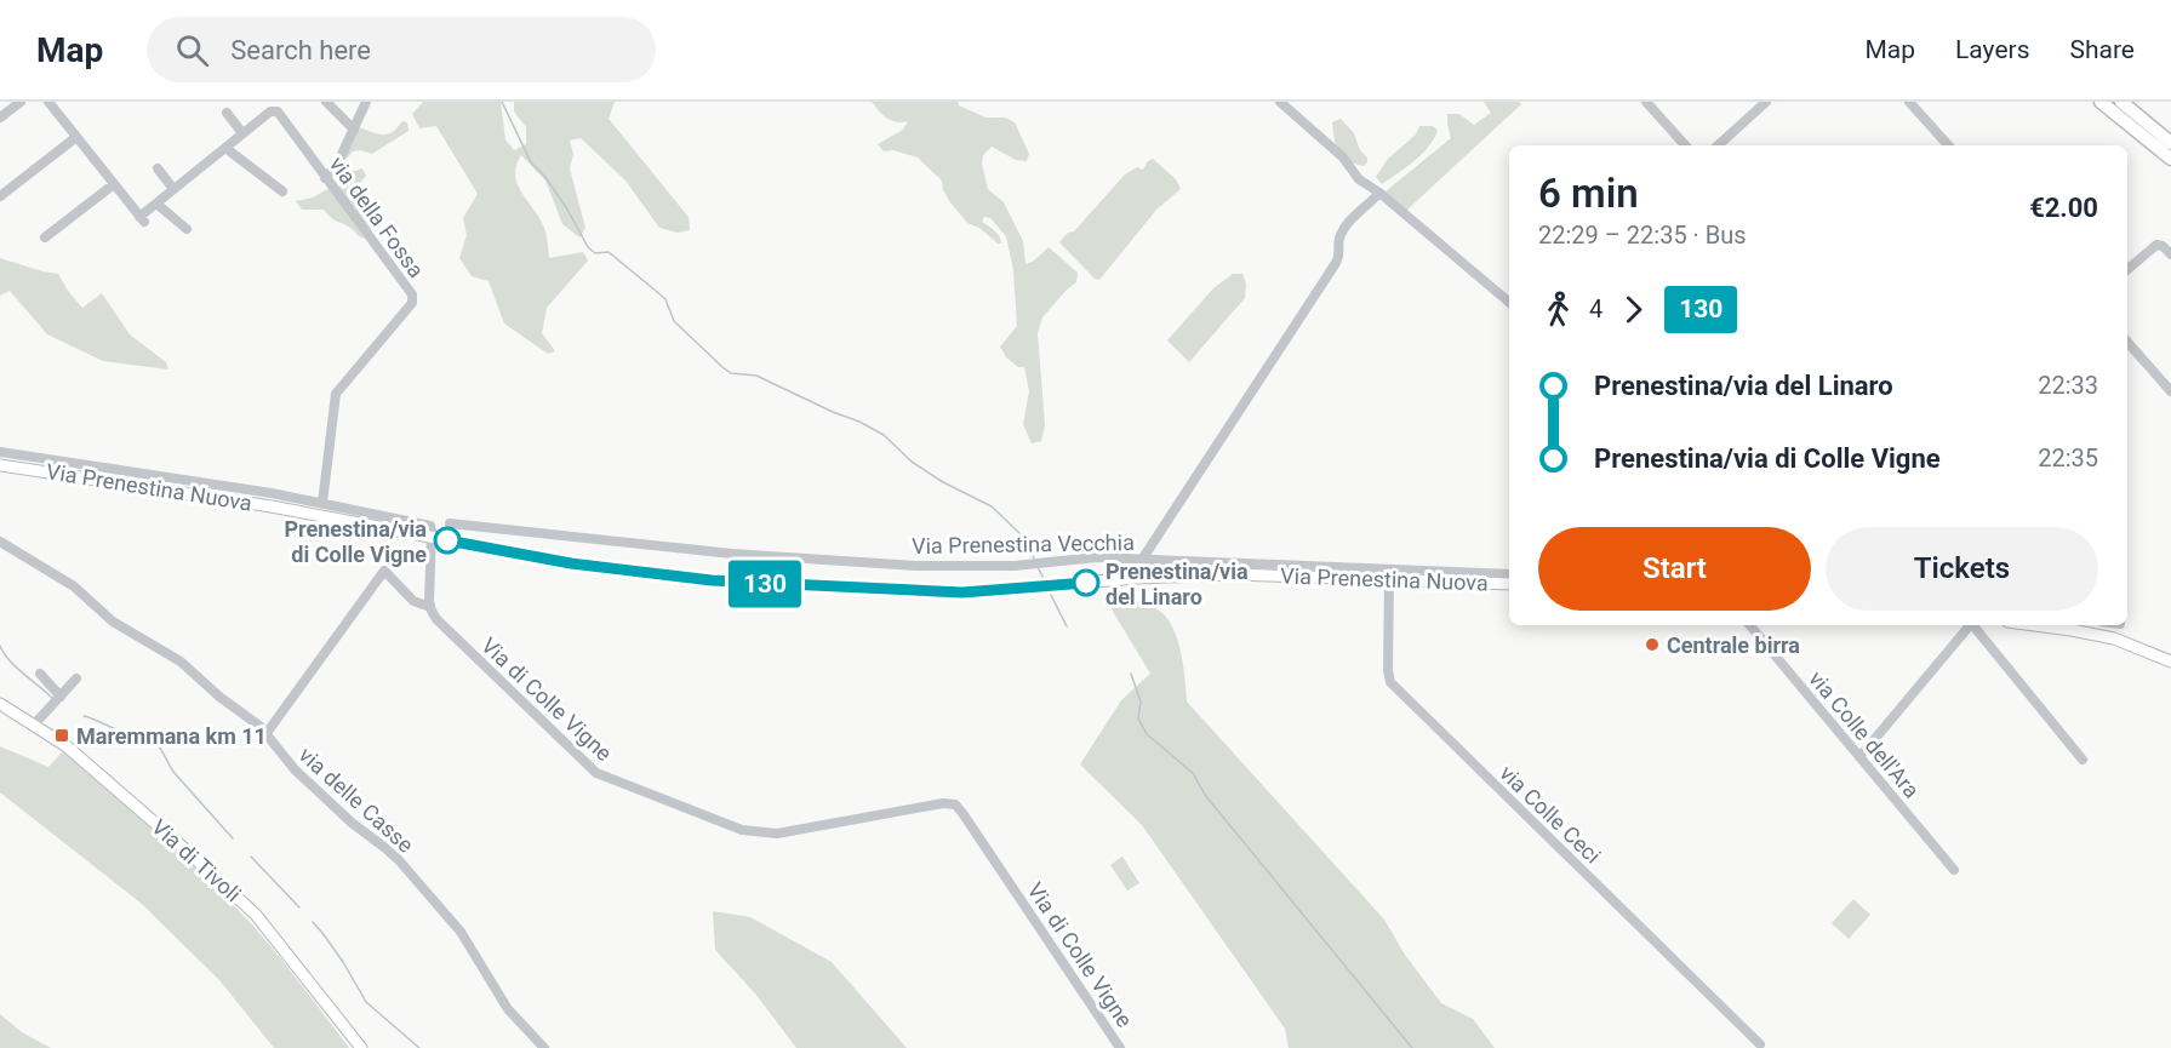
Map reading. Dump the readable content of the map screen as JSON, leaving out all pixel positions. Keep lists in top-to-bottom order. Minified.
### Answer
{"streets":{"main road":["Via Prenestina Nuova","Via di Tivoli"],"street":["via della Fossa","Via Prenestina Vecchia","Via di Colle Vigne","via Colle dell'Ara","via delle Casse","via Colle Ceci"]},"crossings":[["Via Prenestina Nuova","via Colle Ceci"]],"places":{"other":["Prenestina/via di Colle Vigne","Prenestina/via del Linaro","Centrale birra"],"transit":["Maremmana km 11"]},"lines":["bus line 130"],"page":{"header":"Map","search":"Search here","nav":["Map","Layers","Share"],"on_map":"130","heading":["6 min","22:29 – 22:35 · Bus","€2.00"],"legs":["4","130"],"list":[{"name":"Prenestina/via del Linaro","value":"22:33"},{"name":"Prenestina/via di Colle Vigne","value":"22:35"}],"buttons":["Start","Tickets"]}}
